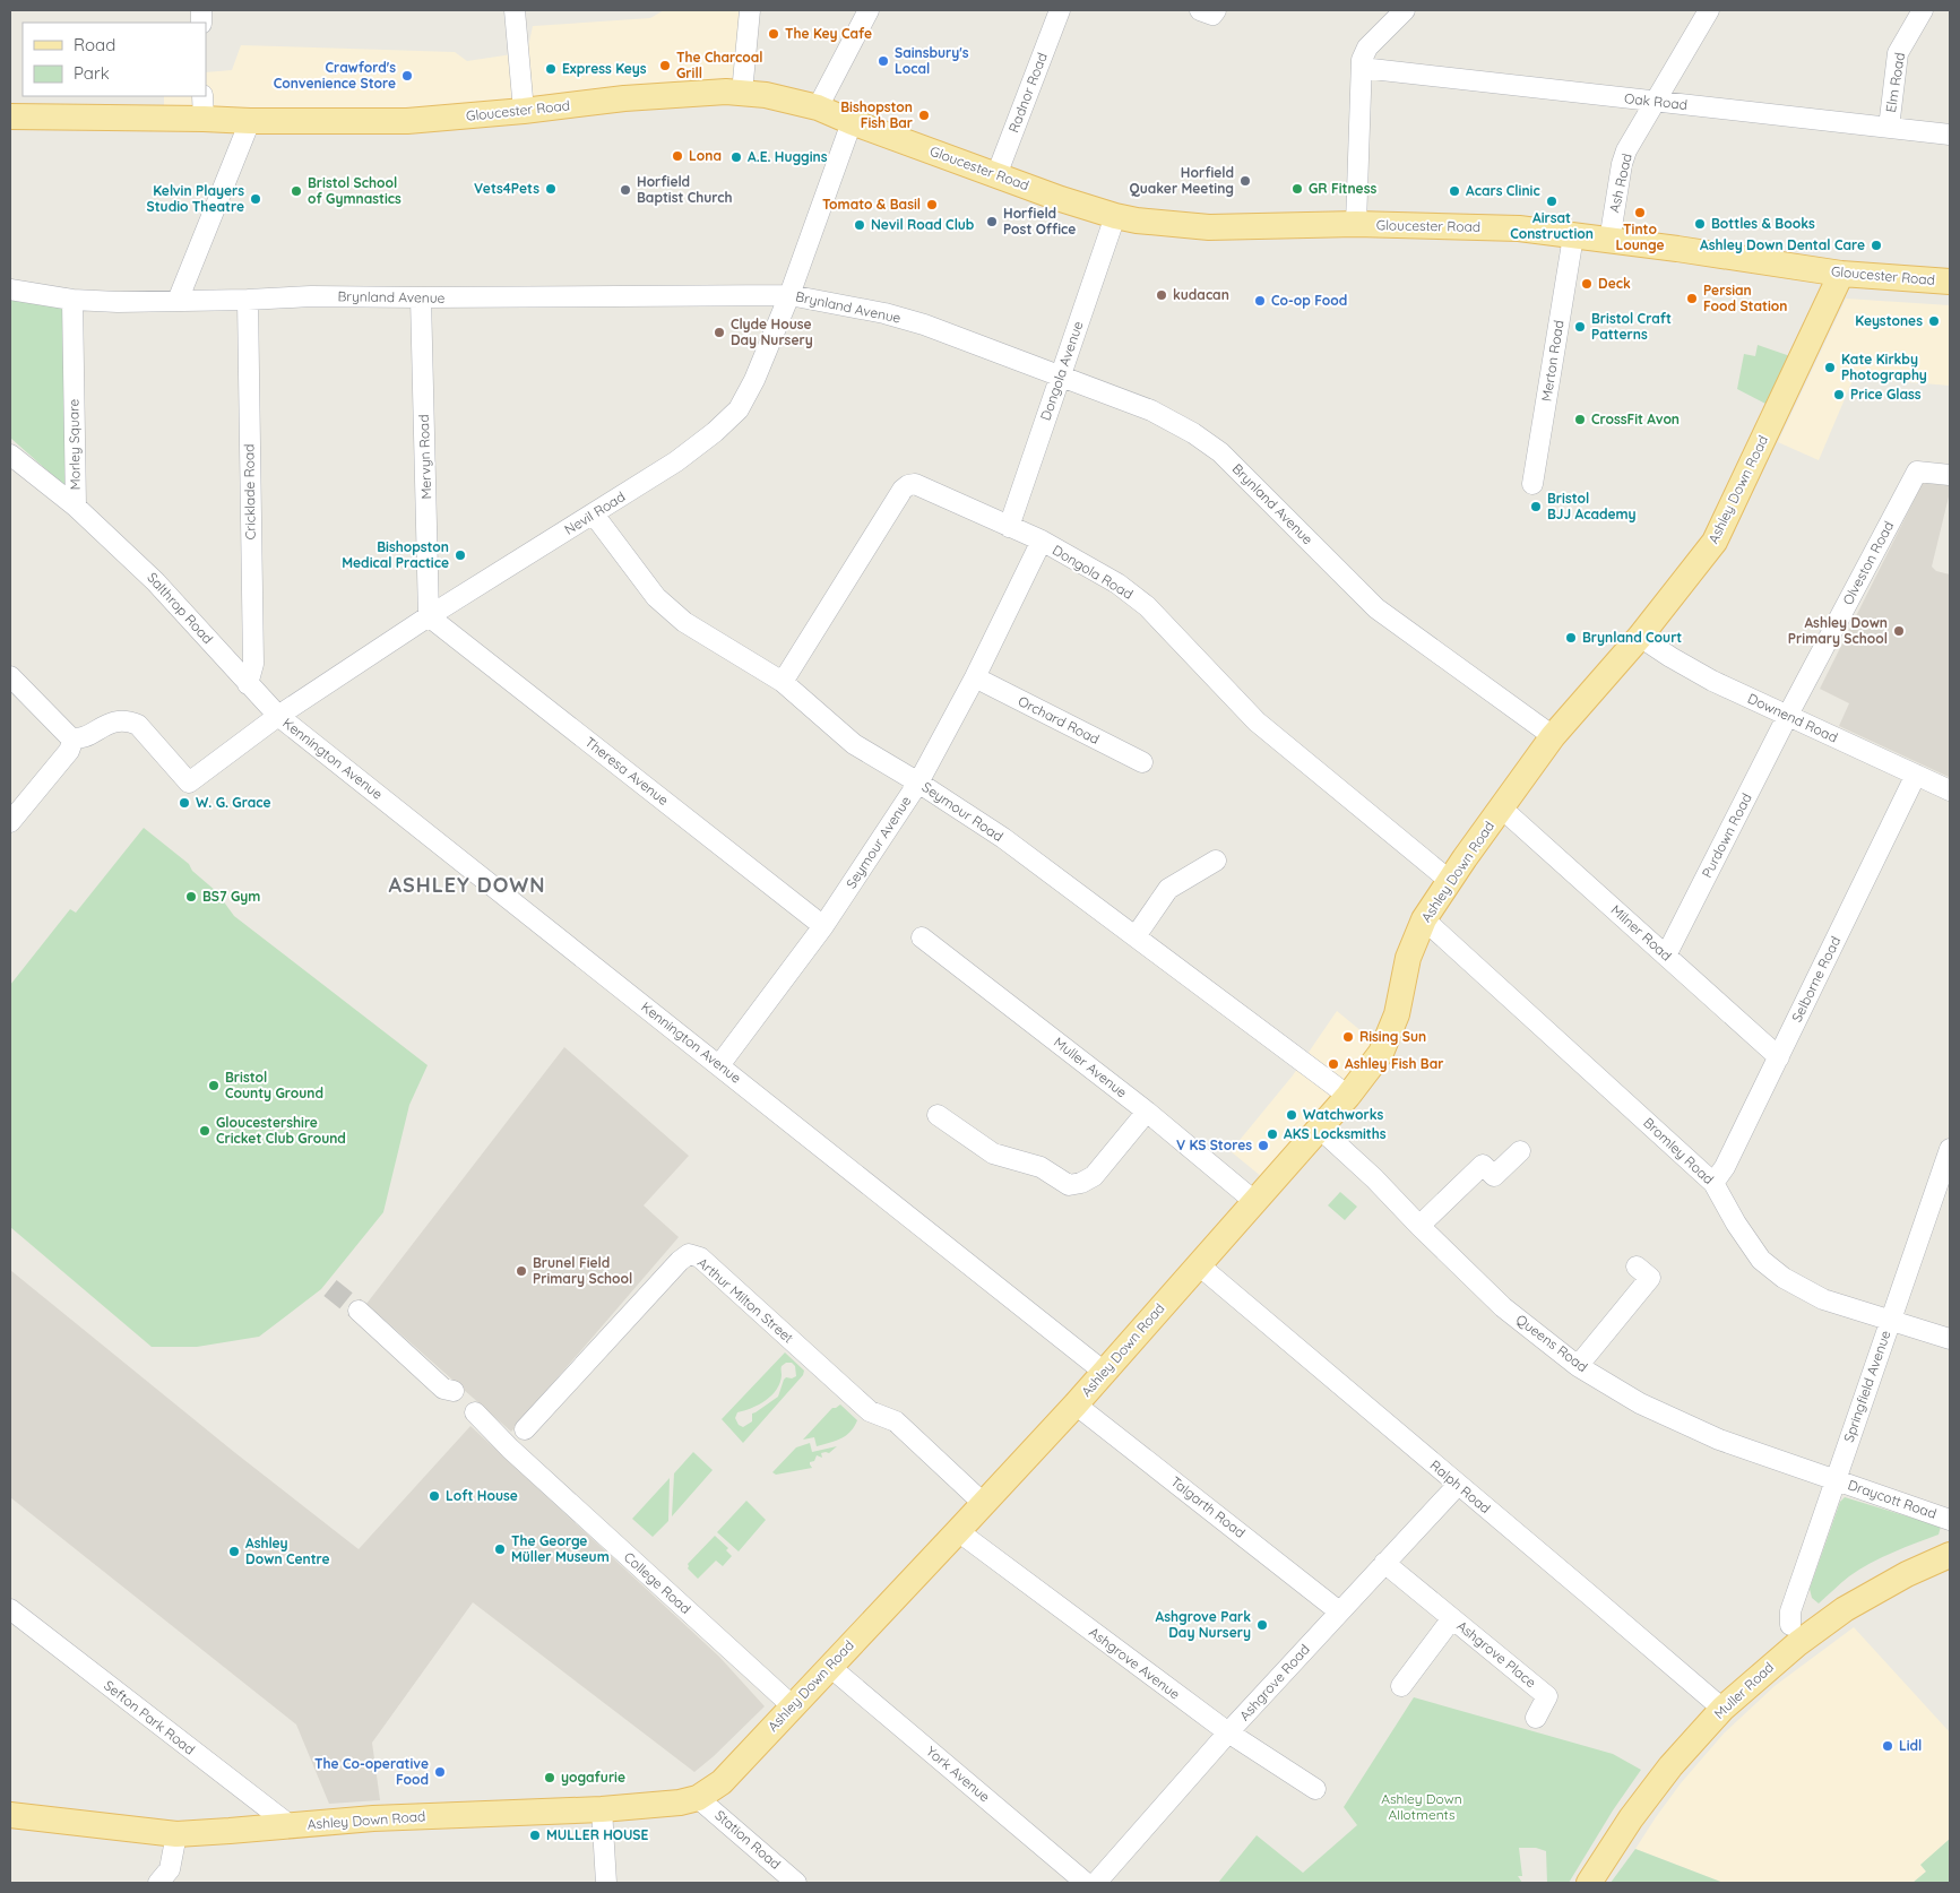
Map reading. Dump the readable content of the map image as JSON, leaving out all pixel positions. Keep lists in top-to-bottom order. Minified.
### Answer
{"streets":{"main road":["Gloucester Road","Ashley Down Road","Muller Road"],"street":["Elm Road","Radnor Road","Oak Road","Ash Road","Brynland Avenue","Merton Road","Dongola Avenue","Morley Square","Mervyn Road","Cricklade Road","Nevil Road","Olveston Road","Dongola Road","Salthrop Road","Downend Road","Orchard Road","Kennington Avenue","Theresa Avenue","Seymour Road","Purdown Road","Seymour Avenue","Milner Road","Selborne Road","Muller Avenue","Bromley Road","Arthur Milton Street","Queens Road","Springfield Avenue","Ralph Road","Draycott Road","Talgarth Road","College Road","Ashgrove Place","Ashgrove Avenue","Ashgrove Road","Sefton Park Road","York Avenue","Station Road"]},"crossings":[["Elm Road","Oak Road"],["Radnor Road","Gloucester Road"],["Oak Road","Ash Road"],["Gloucester Road","Ash Road"],["Gloucester Road","Merton Road"],["Gloucester Road","Dongola Avenue"],["Gloucester Road","Ashley Down Road"],["Gloucester Road","Nevil Road"],["Brynland Avenue","Dongola Avenue"],["Brynland Avenue","Morley Square"],["Brynland Avenue","Mervyn Road"],["Brynland Avenue","Ashley Down Road"],["Brynland Avenue","Cricklade Road"],["Brynland Avenue","Nevil Road"],["Dongola Avenue","Dongola Road"],["Morley Square","Salthrop Road"],["Mervyn Road","Nevil Road"],["Mervyn Road","Theresa Avenue"],["Ashley Down Road","Dongola Road"],["Ashley Down Road","Downend Road"],["Ashley Down Road","Kennington Avenue"],["Ashley Down Road","Seymour Road"],["Ashley Down Road","Milner Road"],["Ashley Down Road","Muller Avenue"],["Ashley Down Road","Bromley Road"],["Ashley Down Road","Arthur Milton Street"],["Ashley Down Road","Queens Road"],["Ashley Down Road","Ralph Road"],["Ashley Down Road","Talgarth Road"],["Ashley Down Road","College Road"],["Ashley Down Road","Ashgrove Avenue"],["Ashley Down Road","Sefton Park Road"],["Ashley Down Road","York Avenue"],["Ashley Down Road","Station Road"],["Cricklade Road","Salthrop Road"],["Nevil Road","Salthrop Road"],["Nevil Road","Kennington Avenue"],["Nevil Road","Theresa Avenue"],["Nevil Road","Seymour Road"],["Olveston Road","Downend Road"],["Olveston Road","Purdown Road"],["Dongola Road","Seymour Road"],["Dongola Road","Seymour Avenue"],["Salthrop Road","Kennington Avenue"],["Downend Road","Purdown Road"],["Downend Road","Selborne Road"],["Orchard Road","Seymour Avenue"],["Kennington Avenue","Seymour Avenue"],["Theresa Avenue","Seymour Avenue"],["Seymour Road","Seymour Avenue"],["Purdown Road","Milner Road"],["Milner Road","Selborne Road"],["Selborne Road","Bromley Road"],["Bromley Road","Springfield Avenue"],["Queens Road","Springfield Avenue"],["Queens Road","Draycott Road"],["Springfield Avenue","Draycott Road"],["Ralph Road","Ashgrove Road"],["Ralph Road","Muller Road"],["Talgarth Road","Ashgrove Road"],["Ashgrove Place","Ashgrove Road"],["Ashgrove Avenue","Ashgrove Road"]],"districts":["ASHLEY DOWN"],"parks":["Ashley Down Allotments"],"places":["The Key Cafe","Sainsbury's Local","The Charcoal Grill","Express Keys","Crawford's Convenience Store","Bishopston Fish Bar","Lona","A.E. Huggins","Horfield Quaker Meeting","Vets4Pets","GR Fitness","Horfield Baptist Church","Bristol School of Gymnastics","Acars Clinic","Kelvin Players Studio Theatre","Airsat Construction","Tomato & Basil","Tinto Lounge","Horfield Post Office","Bottles & Books","Nevil Road Club","Ashley Down Dental Care","Deck","kudacan","Persian Food Station","Co-op Food","Keystones","Bristol Craft Patterns","Clyde House Day Nursery","Kate Kirkby Photography","Price Glass","CrossFit Avon","Bristol BJJ Academy","Bishopston Medical Practice","Ashley Down Primary School","Brynland Court","W. G. Grace","BS7 Gym","Rising Sun","Ashley Fish Bar","Bristol County Ground","Watchworks","Gloucestershire Cricket Club Ground","AKS Locksmiths","V KS Stores","Brunel Field Primary School","Loft House","The George Müller Museum","Ashley Down Centre","Ashgrove Park Day Nursery","Lidl","The Co-operative Food","yogafurie","MULLER HOUSE"],"legend":["Road","Park"]}
